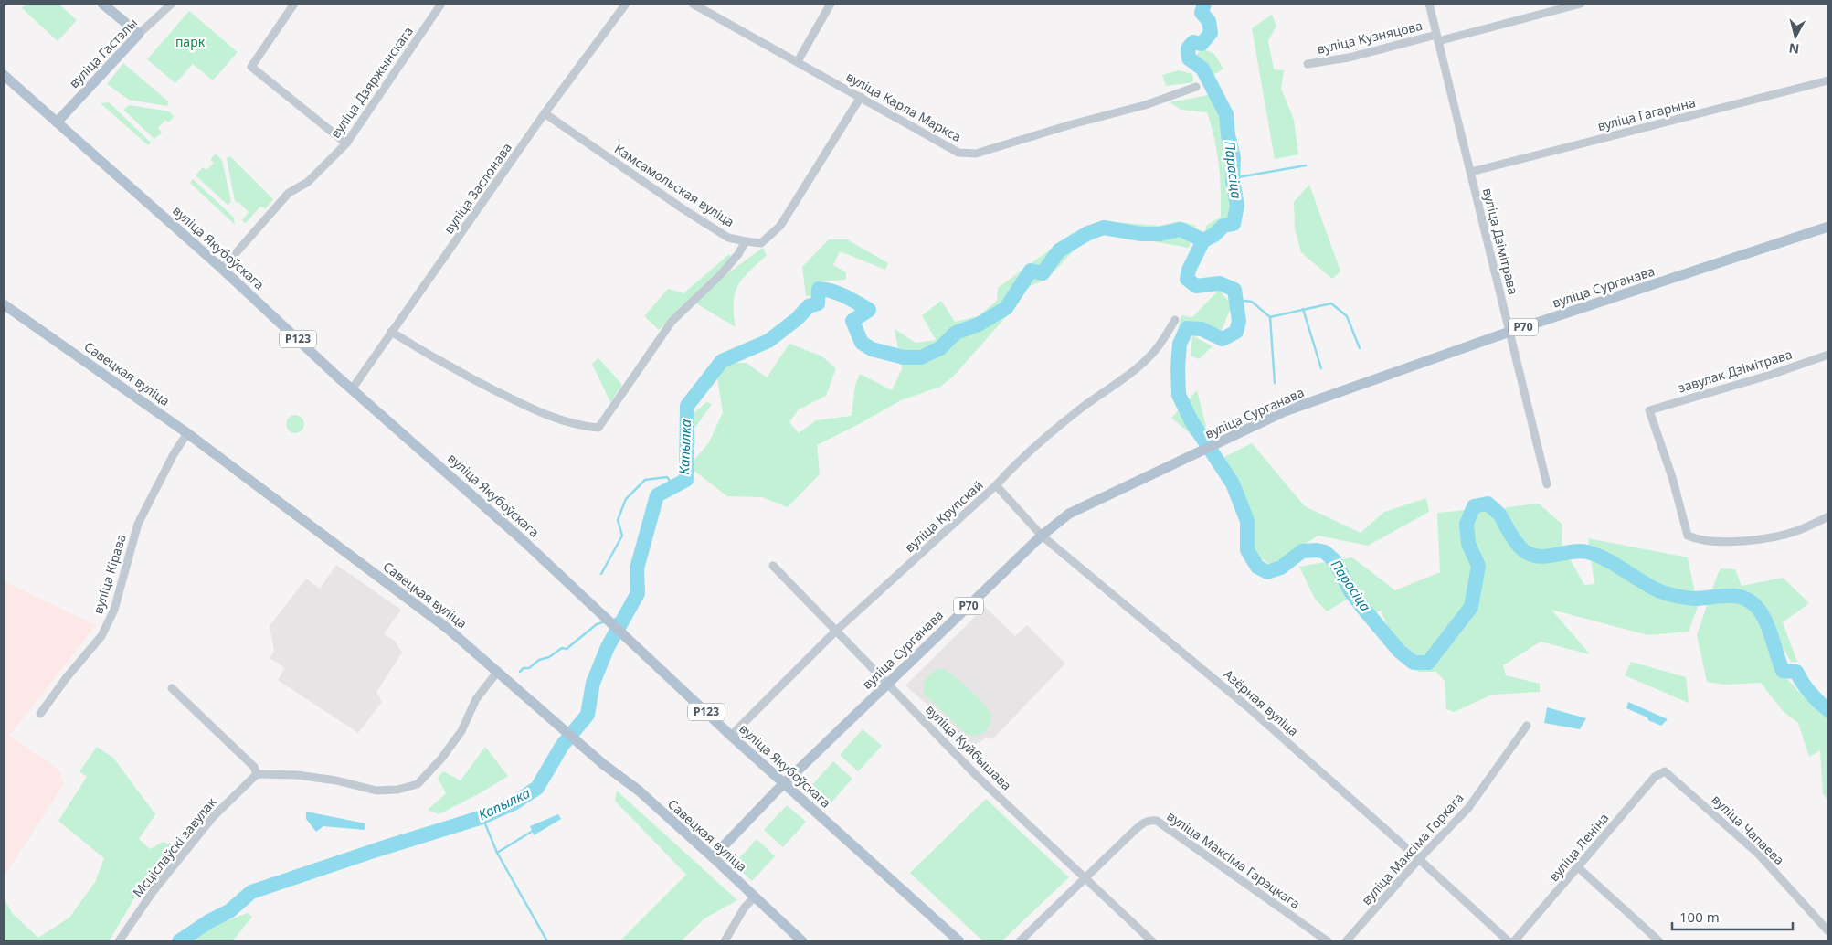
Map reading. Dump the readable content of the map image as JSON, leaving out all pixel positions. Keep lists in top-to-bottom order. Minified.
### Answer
{"streets":{"main road":["вуліца Гастэлы","вуліца Якубоўскага","вуліца Сурганава","Р70","Р123","Савецкая вуліца"],"street":["вуліца Кузняцова","вуліца Дзяржынскага","вуліца Карла Маркса","вуліца Гагарына","Камсамольская вуліца","вуліца Заслонава","вуліца Дзімітрава","завулак Дзімітрава","вуліца Крупскай","вуліца Кірава","Азёрная вуліца","вуліца Куйбышава","вуліца Чапаева","Мсціслаўскі завулак","вуліца Леніна","вуліца Максіма Горкага","вуліца Максіма Гарэцкага"]},"crossings":[["вуліца Кузняцова","вуліца Дзімітрава"],["вуліца Гастэлы","вуліца Якубоўскага"],["вуліца Дзяржынскага","вуліца Якубоўскага"],["вуліца Карла Маркса","Камсамольская вуліца"],["вуліца Гагарына","вуліца Дзімітрава"],["Камсамольская вуліца","вуліца Заслонава"],["вуліца Заслонава","вуліца Якубоўскага"],["вуліца Дзімітрава","вуліца Сурганава"],["вуліца Якубоўскага","вуліца Сурганава"],["вуліца Якубоўскага","вуліца Крупскай"],["вуліца Сурганава","Савецкая вуліца"],["вуліца Сурганава","Азёрная вуліца"],["вуліца Сурганава","вуліца Куйбышава"],["Савецкая вуліца","вуліца Кірава"],["вуліца Крупскай","Азёрная вуліца"],["вуліца Крупскай","вуліца Куйбышава"],["Азёрная вуліца","вуліца Максіма Горкага"],["вуліца Куйбышава","вуліца Максіма Гарэцкага"],["вуліца Чапаева","вуліца Леніна"]],"water":["Парасіца","Капылка"],"parks":["парк"],"scale_bar":"100 m","north":"bottom"}
